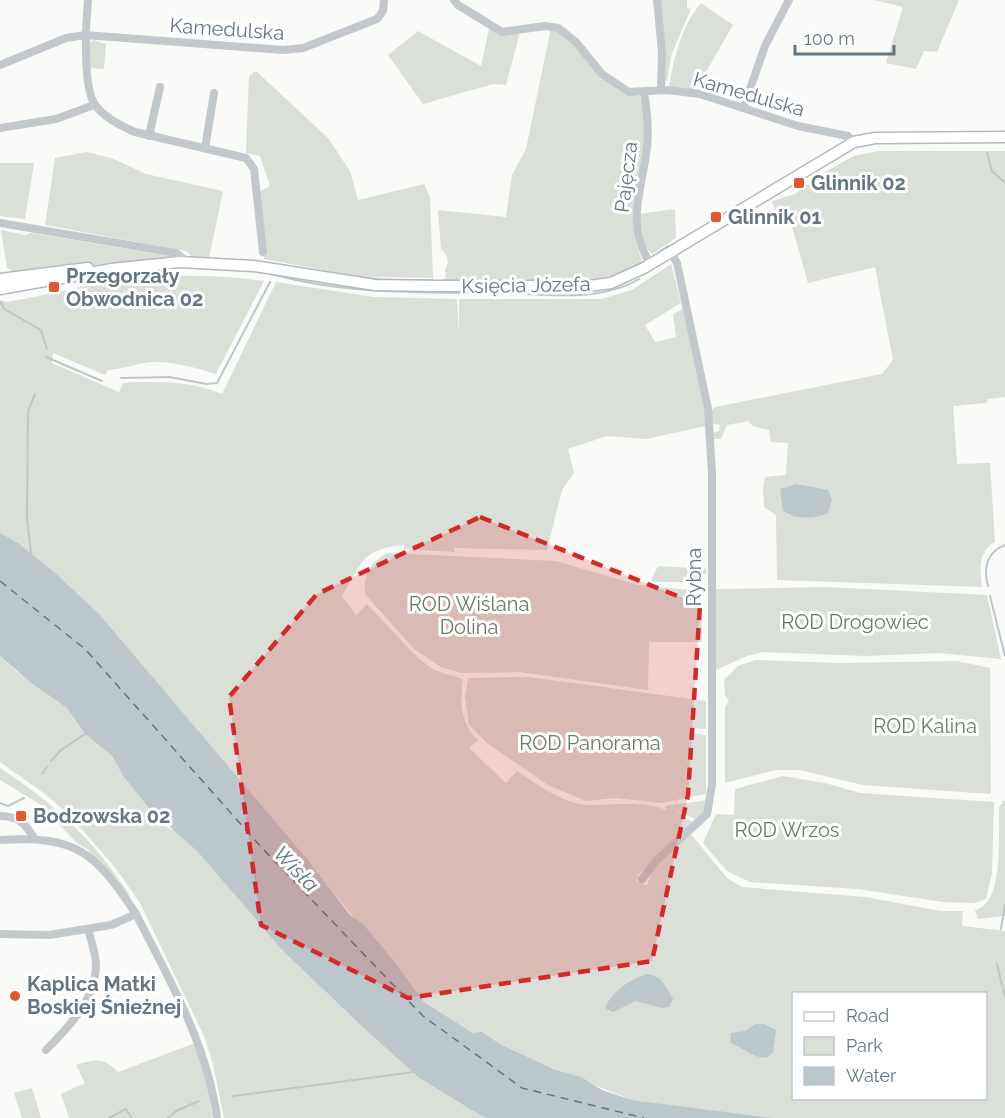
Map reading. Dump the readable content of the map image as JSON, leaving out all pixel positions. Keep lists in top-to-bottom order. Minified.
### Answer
{"streets":{"main road":["Księcia Józefa"],"street":["Kamedulska","Pajęcza","Rybna"]},"crossings":[["Kamedulska","Pajęcza"],["Kamedulska","Księcia Józefa"],["Pajęcza","Księcia Józefa"],["Księcia Józefa","Rybna"]],"water":["Wisła"],"parks":["ROD Wiślana Dolina","ROD Drogowiec","ROD Kalina","ROD Panorama","ROD Wrzos"],"places":{"transit":["Glinnik 02","Glinnik 01","Przegorzały Obwodnica 02","Bodzowska 02"],"other":["Kaplica Matki Boskiej Śnieżnej"]},"legend":["Road","Park","Water"],"scale_bar":"100 m"}
